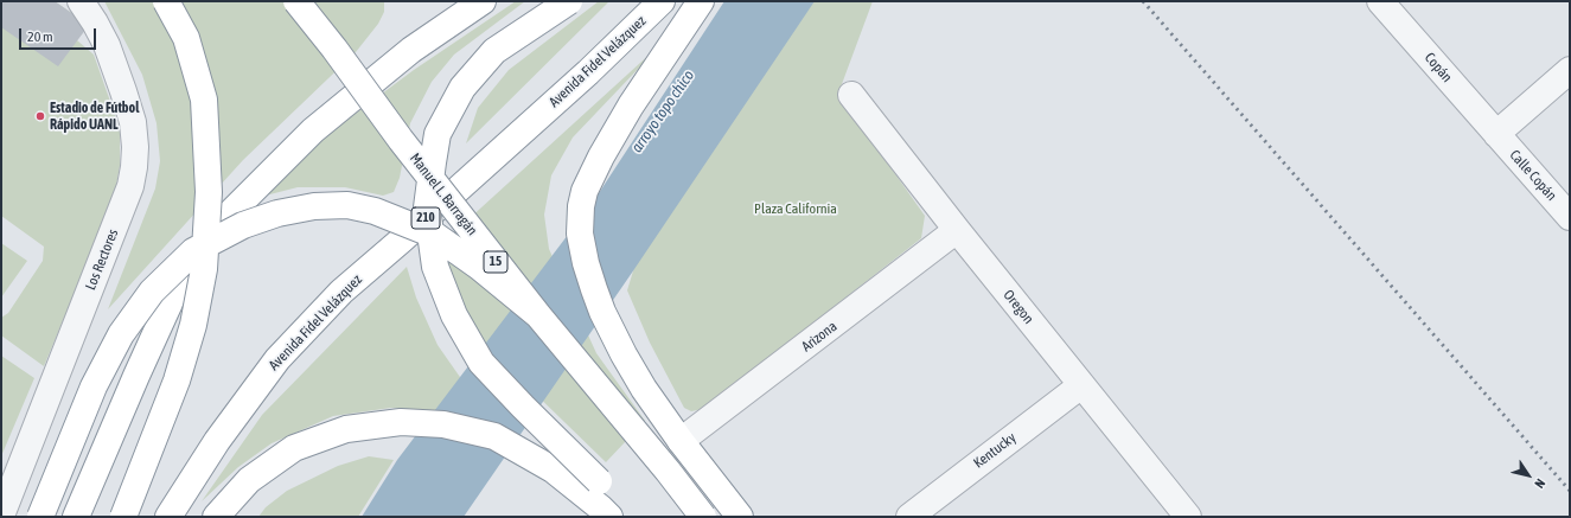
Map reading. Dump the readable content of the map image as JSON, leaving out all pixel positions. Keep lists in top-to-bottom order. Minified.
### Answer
{"streets":{"highway":["Avenida Fidel Velázquez","Manuel L. Barragán","210","15"],"street":["Copán","Calle Copán","Los Rectores","Oregon","Arizona","Kentucky"]},"crossings":[["Copán","Calle Copán"],["Oregon","Arizona"],["Oregon","Kentucky"]],"water":["arroyo topo chico"],"parks":["Plaza California"],"places":["Estadio de Fútbol Rápido UANL"],"scale_bar":"20 m","north":"bottom right"}
